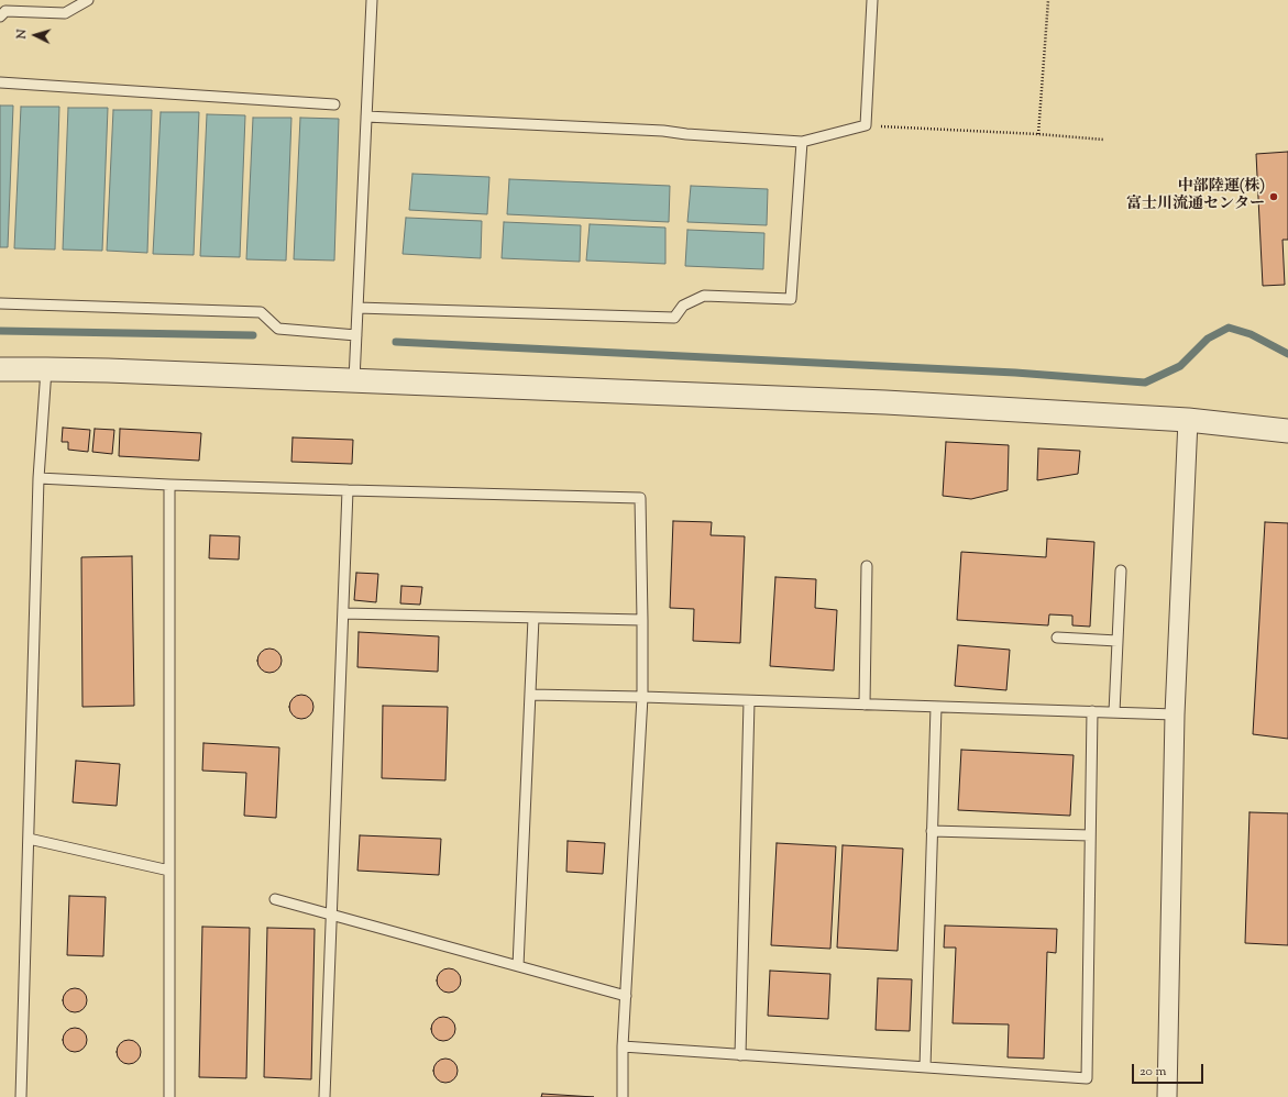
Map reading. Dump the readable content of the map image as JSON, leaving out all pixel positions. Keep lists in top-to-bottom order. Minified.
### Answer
{"places":["中部陸運(株) 富士川流通センター"],"scale_bar":"20 m","north":"left"}
